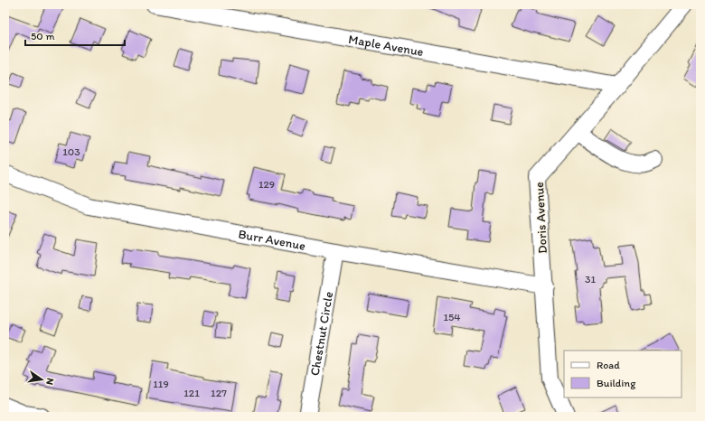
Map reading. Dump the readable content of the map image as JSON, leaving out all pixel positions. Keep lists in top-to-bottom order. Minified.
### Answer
{"streets":{"street":["Maple Avenue","Doris Avenue","Burr Avenue","Chestnut Circle"]},"crossings":[["Maple Avenue","Doris Avenue"],["Doris Avenue","Burr Avenue"],["Burr Avenue","Chestnut Circle"]],"house_numbers":["103","129","31","154","119","121","127"],"legend":["Road","Building"],"scale_bar":"50 m","north":"right"}
